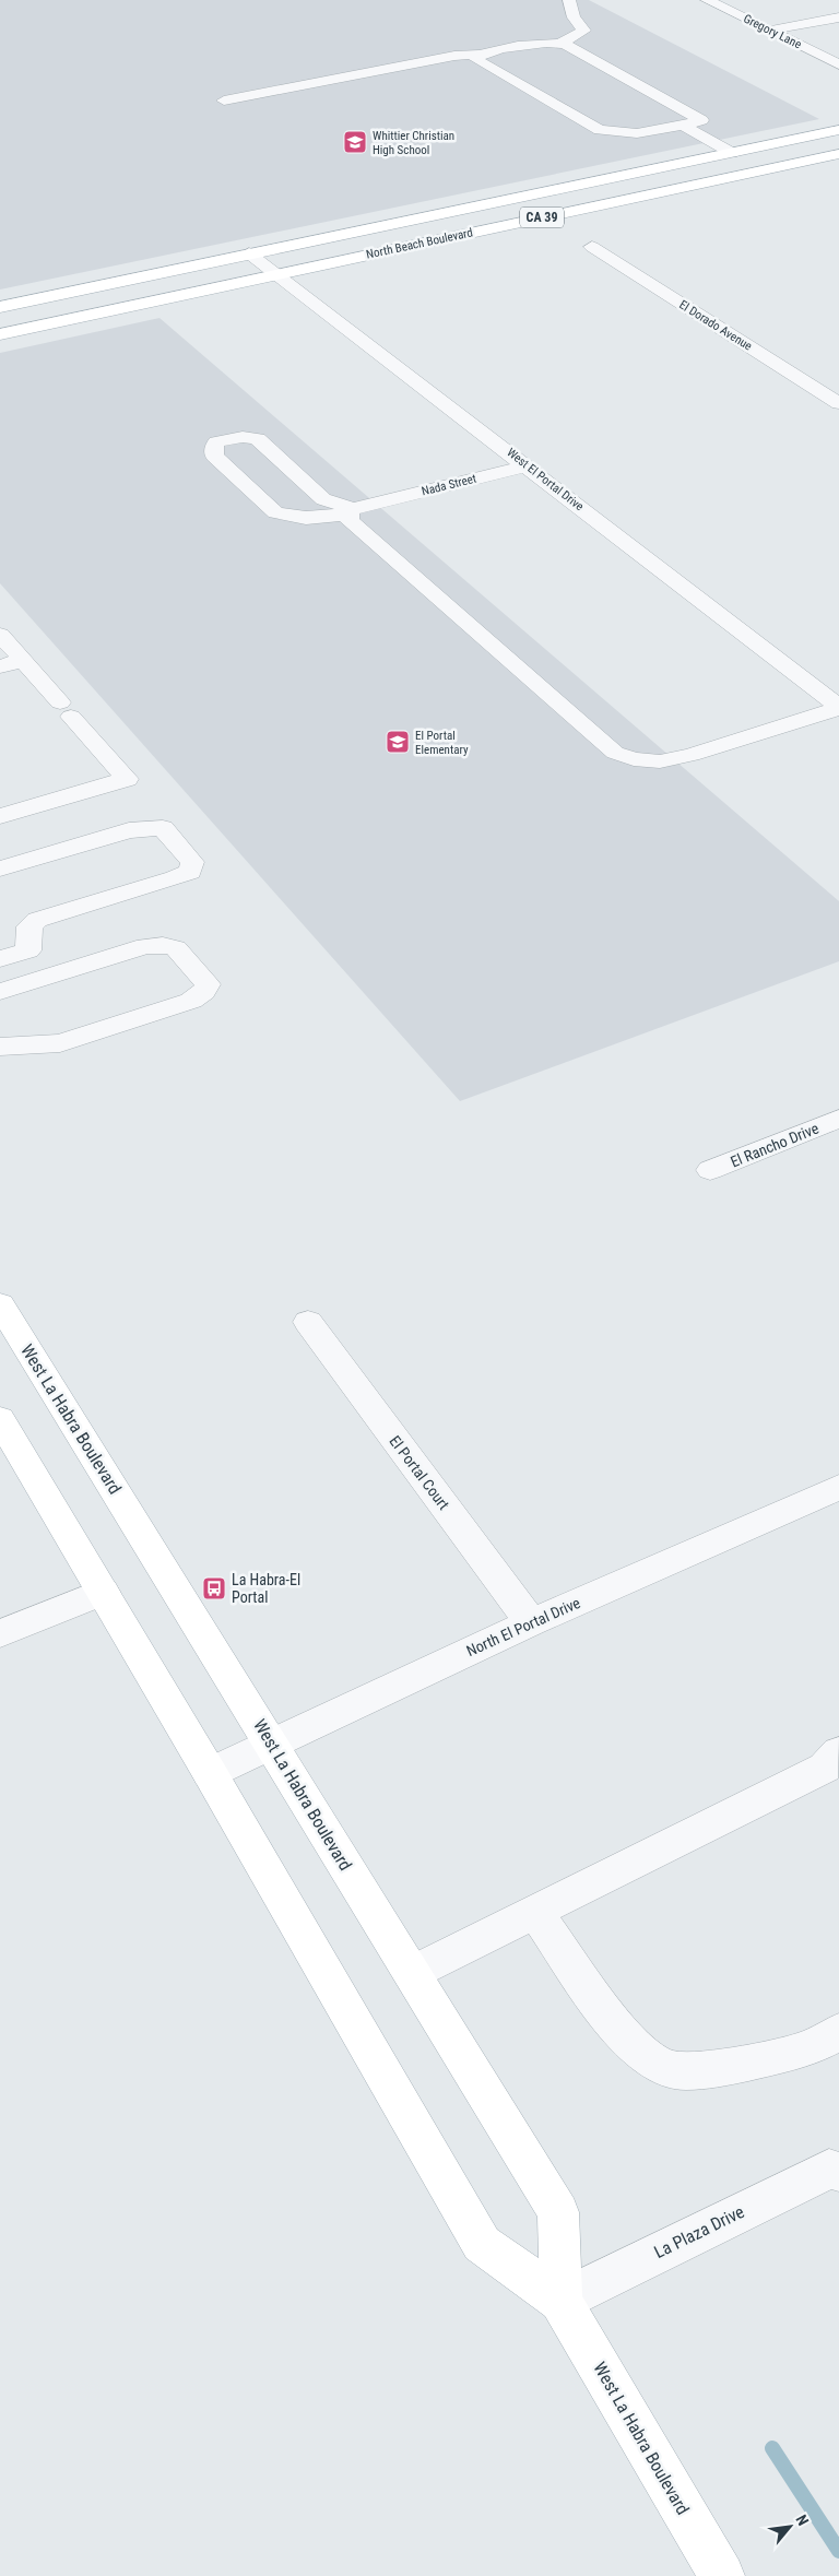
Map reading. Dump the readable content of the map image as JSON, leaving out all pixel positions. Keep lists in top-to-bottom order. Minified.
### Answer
{"streets":{"main road":["CA 39","North Beach Boulevard","West La Habra Boulevard"],"street":["Gregory Lane","El Dorado Avenue","West El Portal Drive","Nada Street","El Rancho Drive","El Portal Court","North El Portal Drive","La Plaza Drive"]},"crossings":[["North Beach Boulevard","West El Portal Drive"],["West El Portal Drive","Nada Street"],["West La Habra Boulevard","North El Portal Drive"],["West La Habra Boulevard","La Plaza Drive"],["El Portal Court","North El Portal Drive"]],"places":{"school or university":["Whittier Christian High School","El Portal Elementary"],"bus stop":["La Habra-El Portal"]},"north":"top right"}
